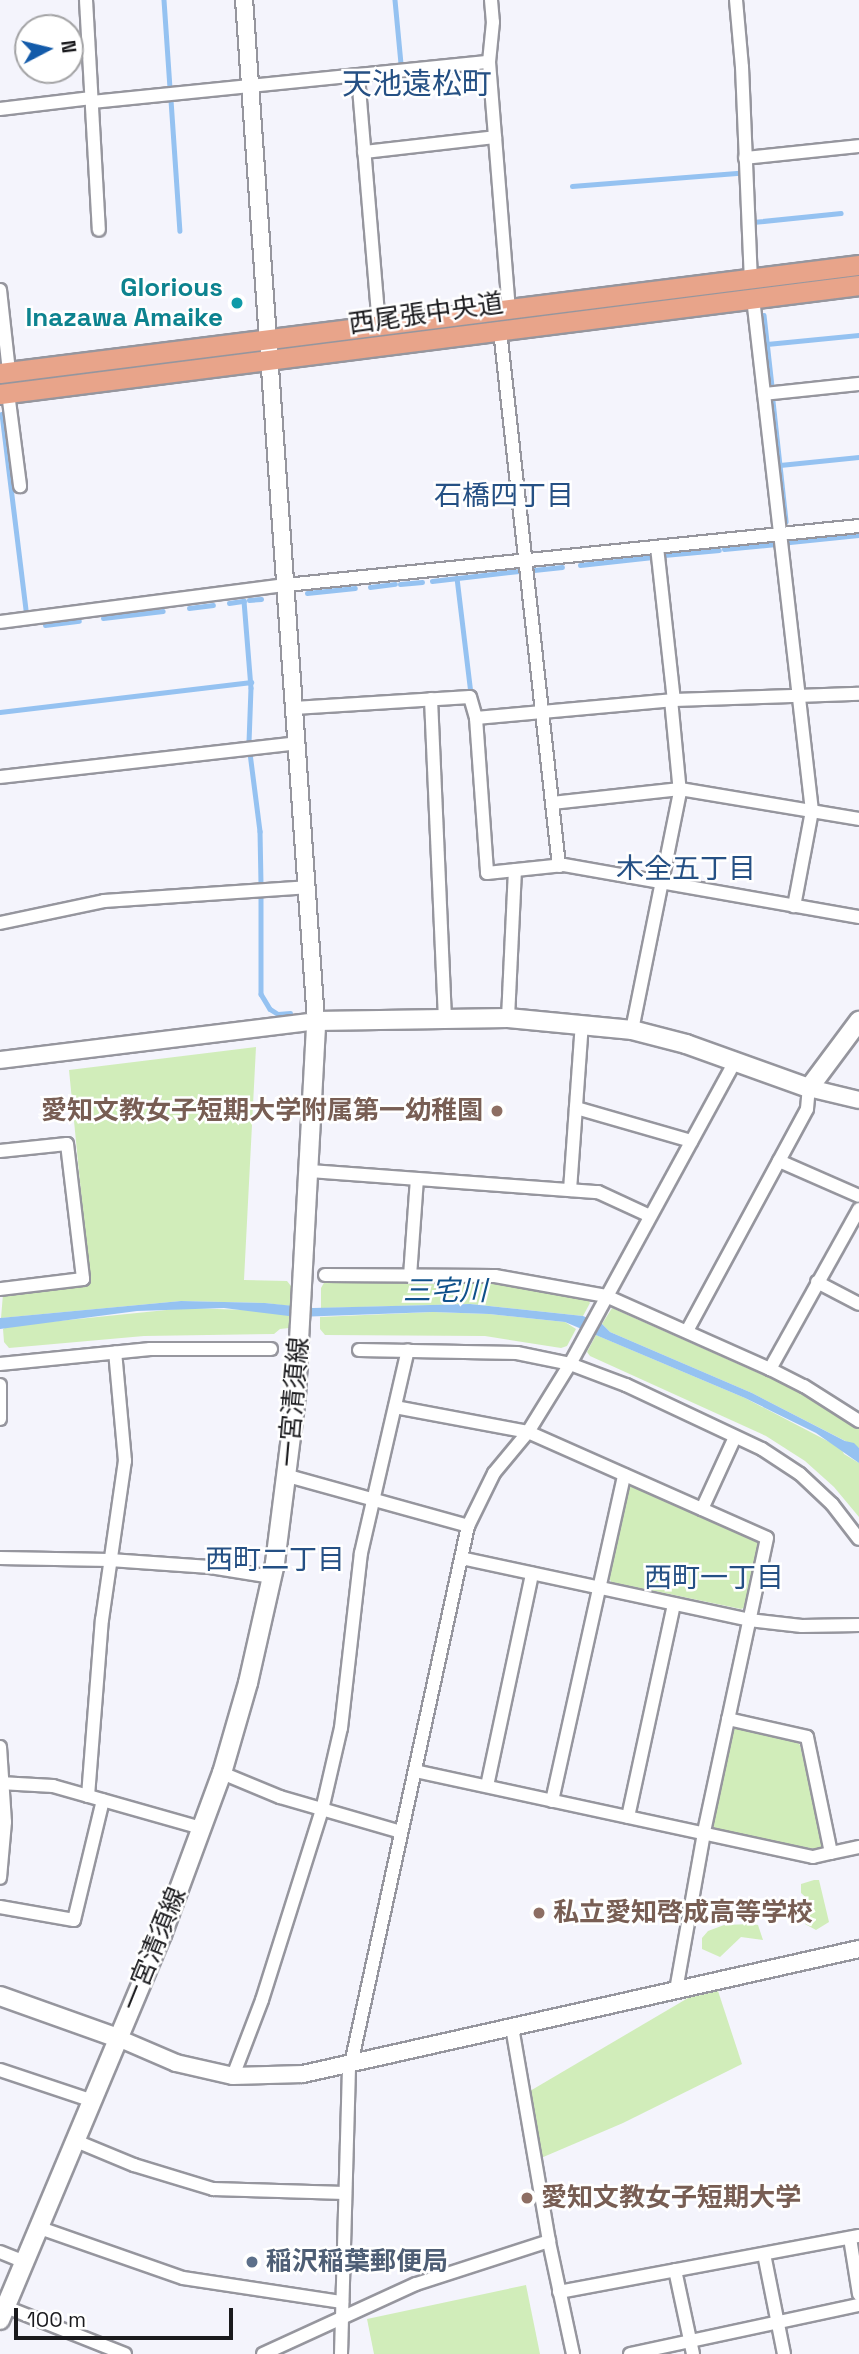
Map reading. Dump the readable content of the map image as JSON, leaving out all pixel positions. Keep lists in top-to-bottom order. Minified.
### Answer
{"streets":{"main road":["西尾張中央道","一宮清須線"]},"districts":["天池遠松町","石橋四丁目","木全五丁目","西町二丁目","西町一丁目"],"water":["三宅川"],"places":["Glorious Inazawa Amaike","愛知文教女子短期大学附属第一幼稚園","私立愛知啓成高等学校","愛知文教女子短期大学","稲沢稲葉郵便局"],"scale_bar":"100 m","north":"right"}
